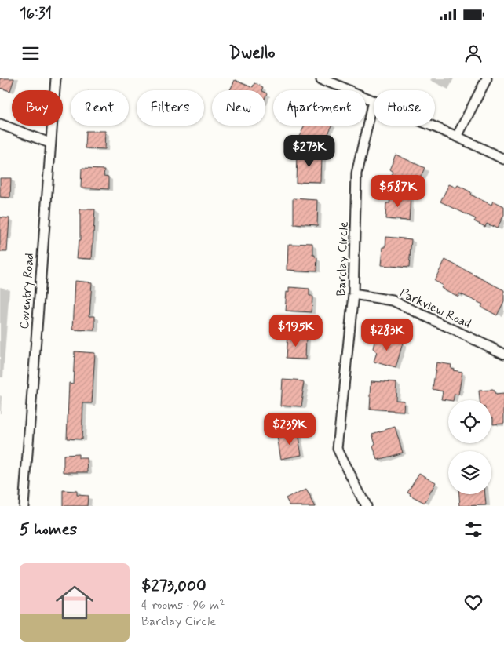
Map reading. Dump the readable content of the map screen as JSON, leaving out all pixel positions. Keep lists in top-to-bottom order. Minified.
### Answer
{"streets":{"street":["Barclay Circle","Coventry Road","Parkview Road"]},"crossings":[["Barclay Circle","Parkview Road"]],"page":{"status":"16:31","header":"Dwello","chip":["Buy","Rent","Filters","New","Apartment","House"],"price":["$273K","$587K","$195K","$283K","$239K"],"heading":"5 homes","list":[{"name":"$273,000","note":"4 rooms · 96 m² · Barclay Circle"}]}}
